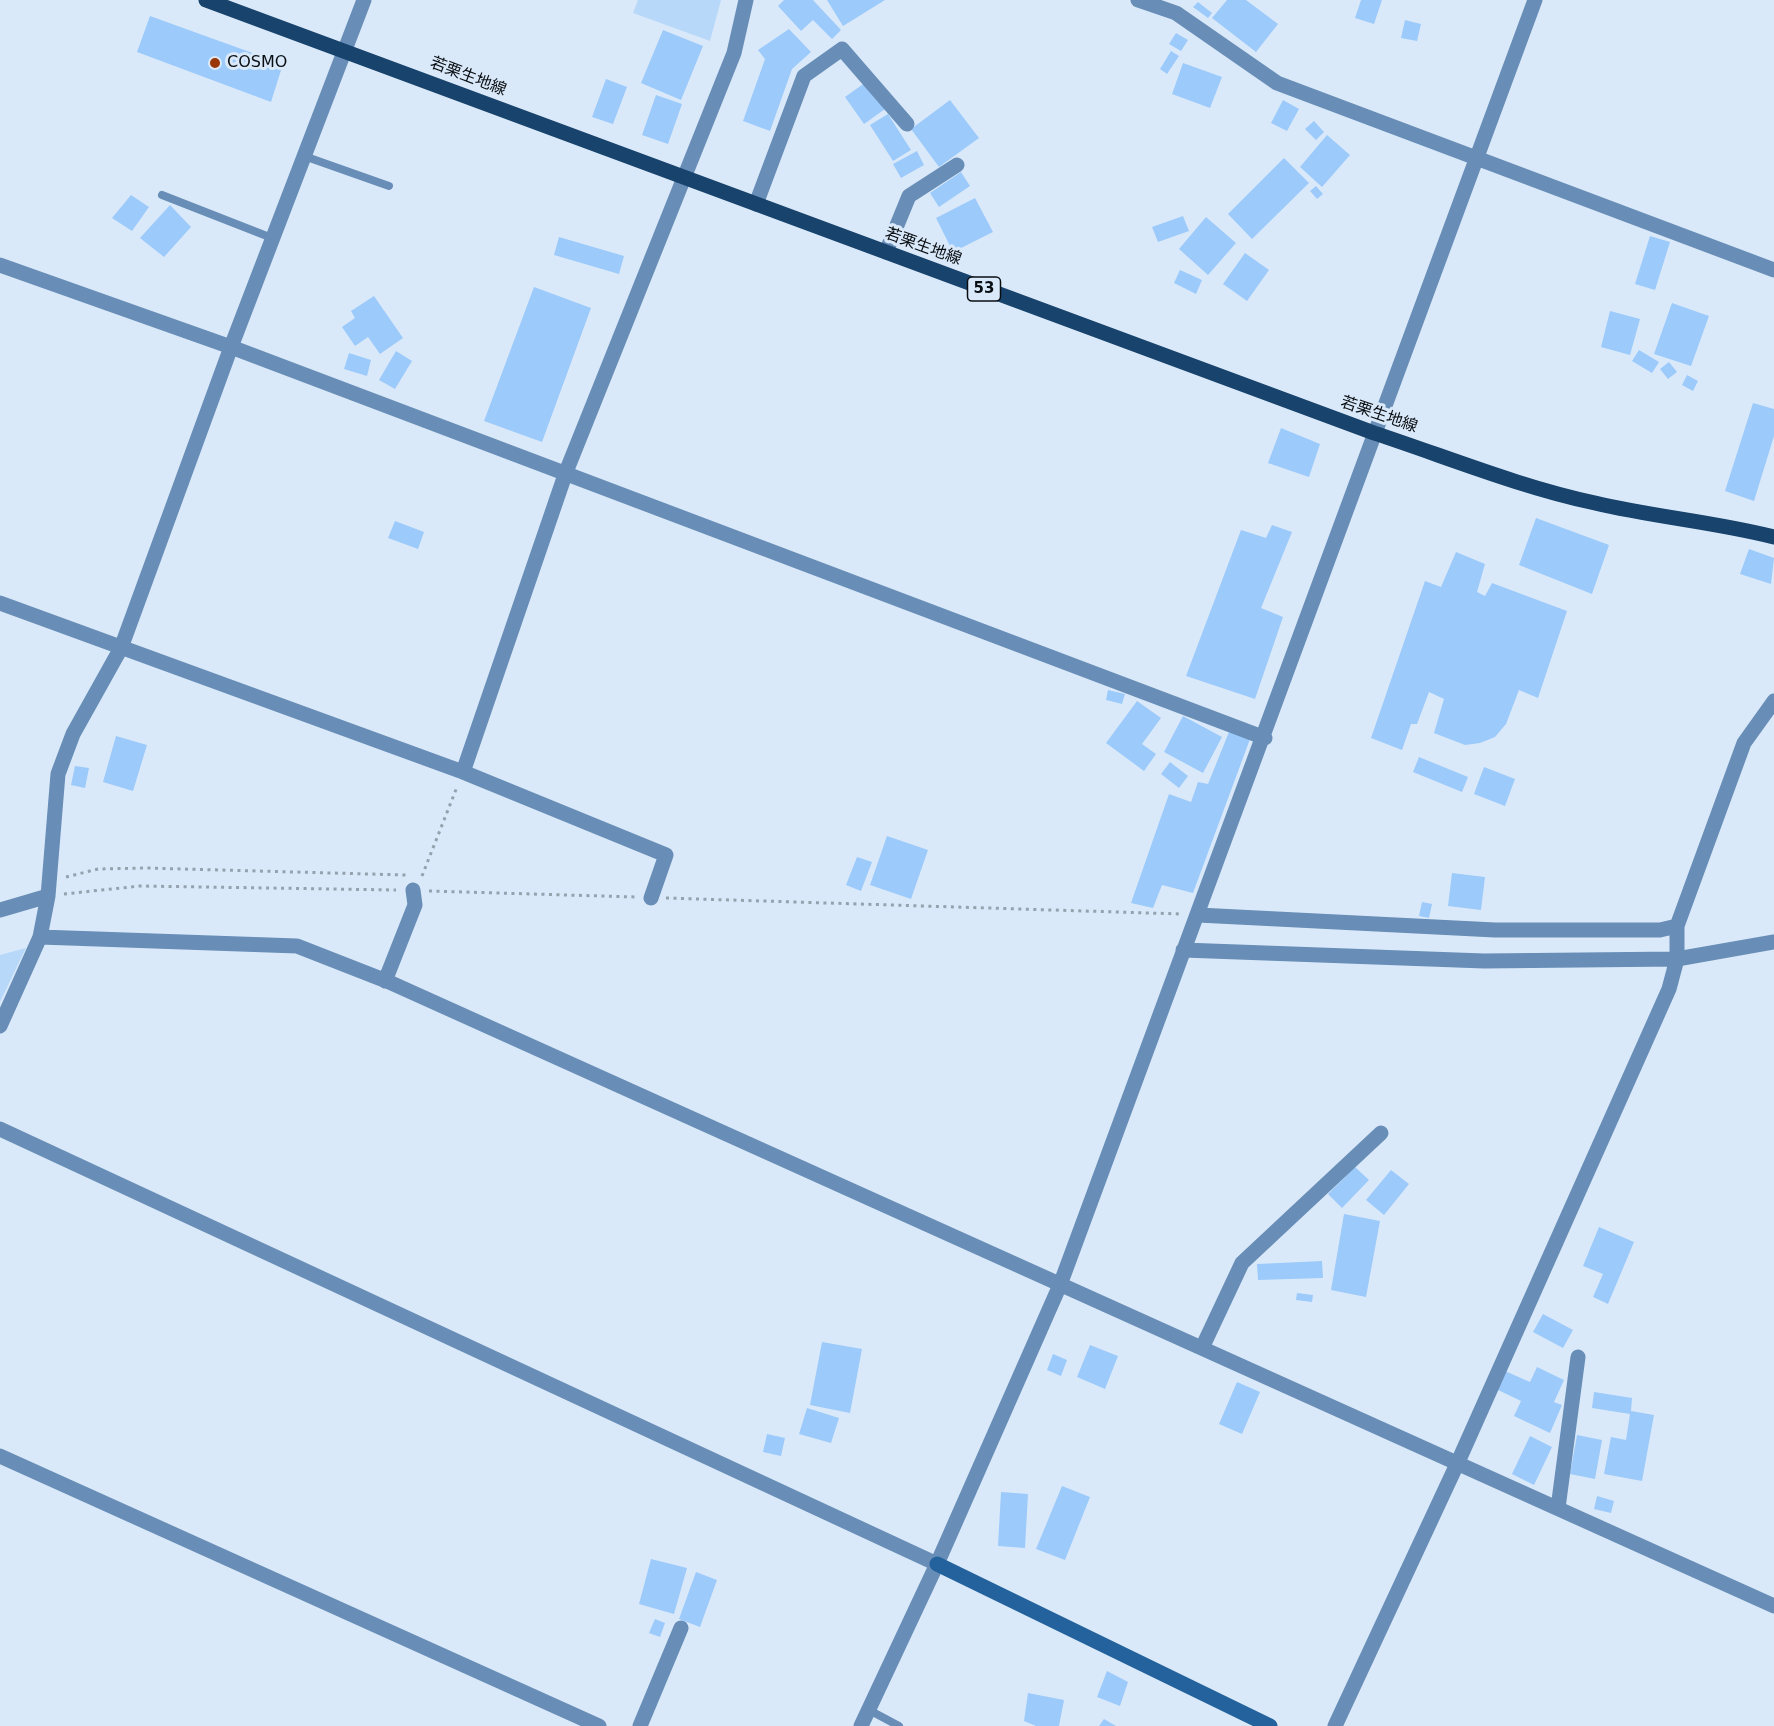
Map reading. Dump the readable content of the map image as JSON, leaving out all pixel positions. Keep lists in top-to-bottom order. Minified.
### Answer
{"streets":{"main road":["若栗生地線","53"]},"places":["COSMO"]}
